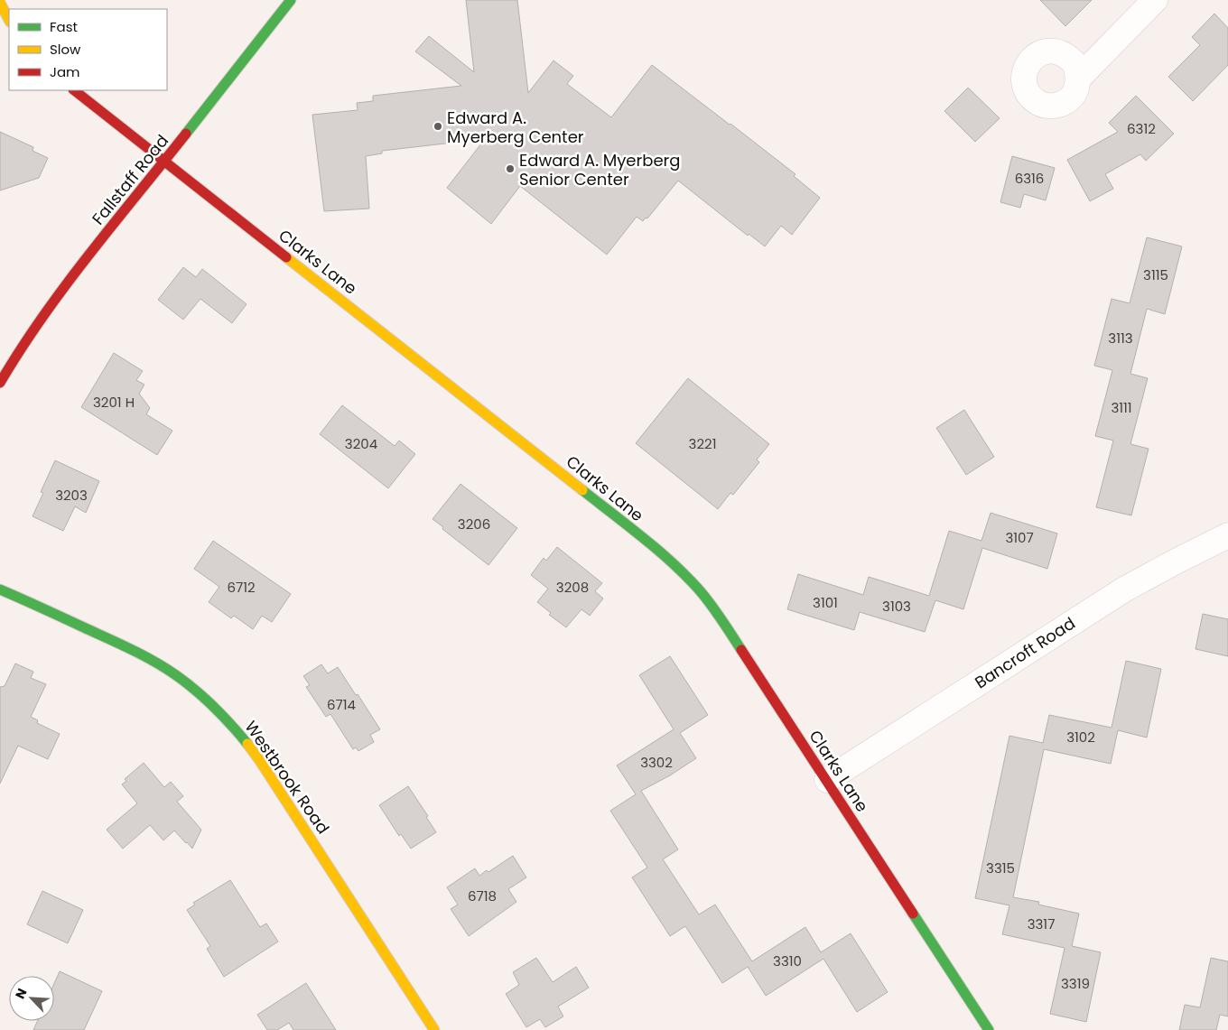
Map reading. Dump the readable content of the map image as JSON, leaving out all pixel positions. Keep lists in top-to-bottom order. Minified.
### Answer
{"streets":{"street":["Fallstaff Road","Clarks Lane","Bancroft Road","Westbrook Road"]},"crossings":[["Fallstaff Road","Clarks Lane"],["Clarks Lane","Bancroft Road"]],"places":["Edward A. Myerberg Center","Edward A. Myerberg Senior Center"],"house_numbers":["6312","6316","3115","3113","3201 H","3111","3204","3221","3203","3206","3107","6712","3208","3101","3103","6714","3102","3302","3315","6718","3317","3310","3319"],"legend":["Fast","Slow","Jam"],"north":"top left"}
